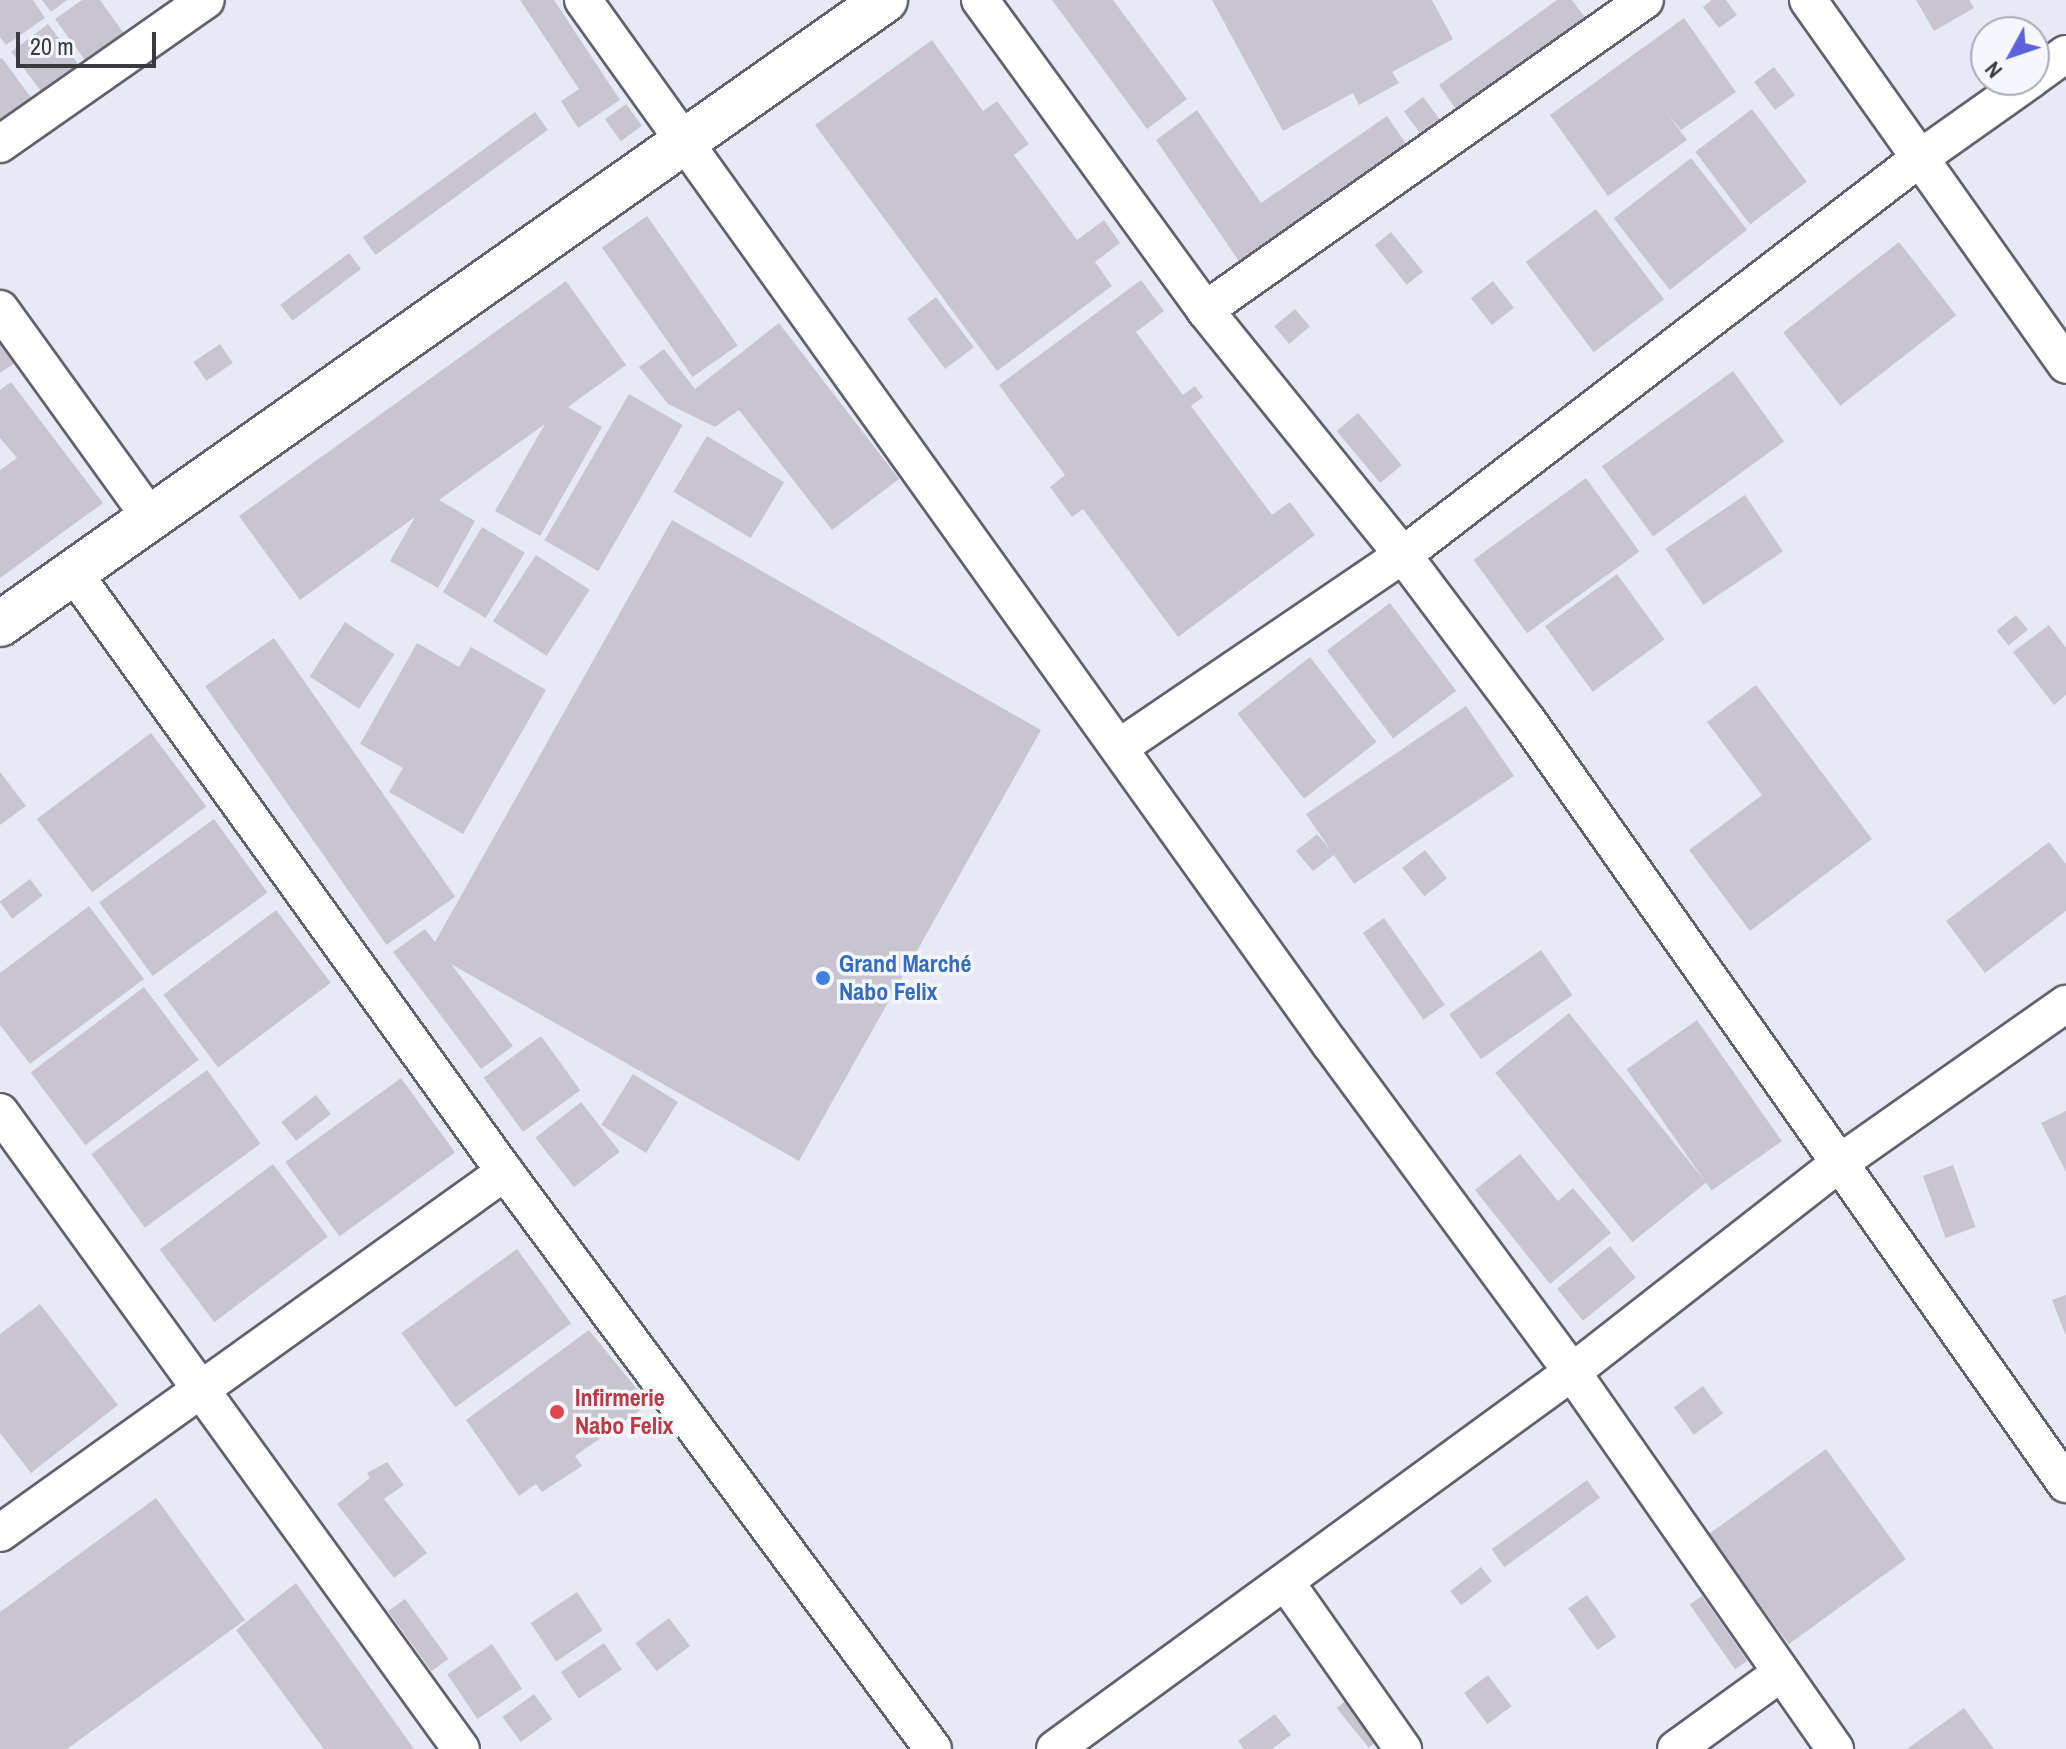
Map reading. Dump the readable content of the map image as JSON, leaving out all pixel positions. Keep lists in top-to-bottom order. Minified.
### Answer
{"places":["Grand Marché Nabo Felix","Infirmerie Nabo Felix"],"scale_bar":"20 m","north":"bottom left"}
